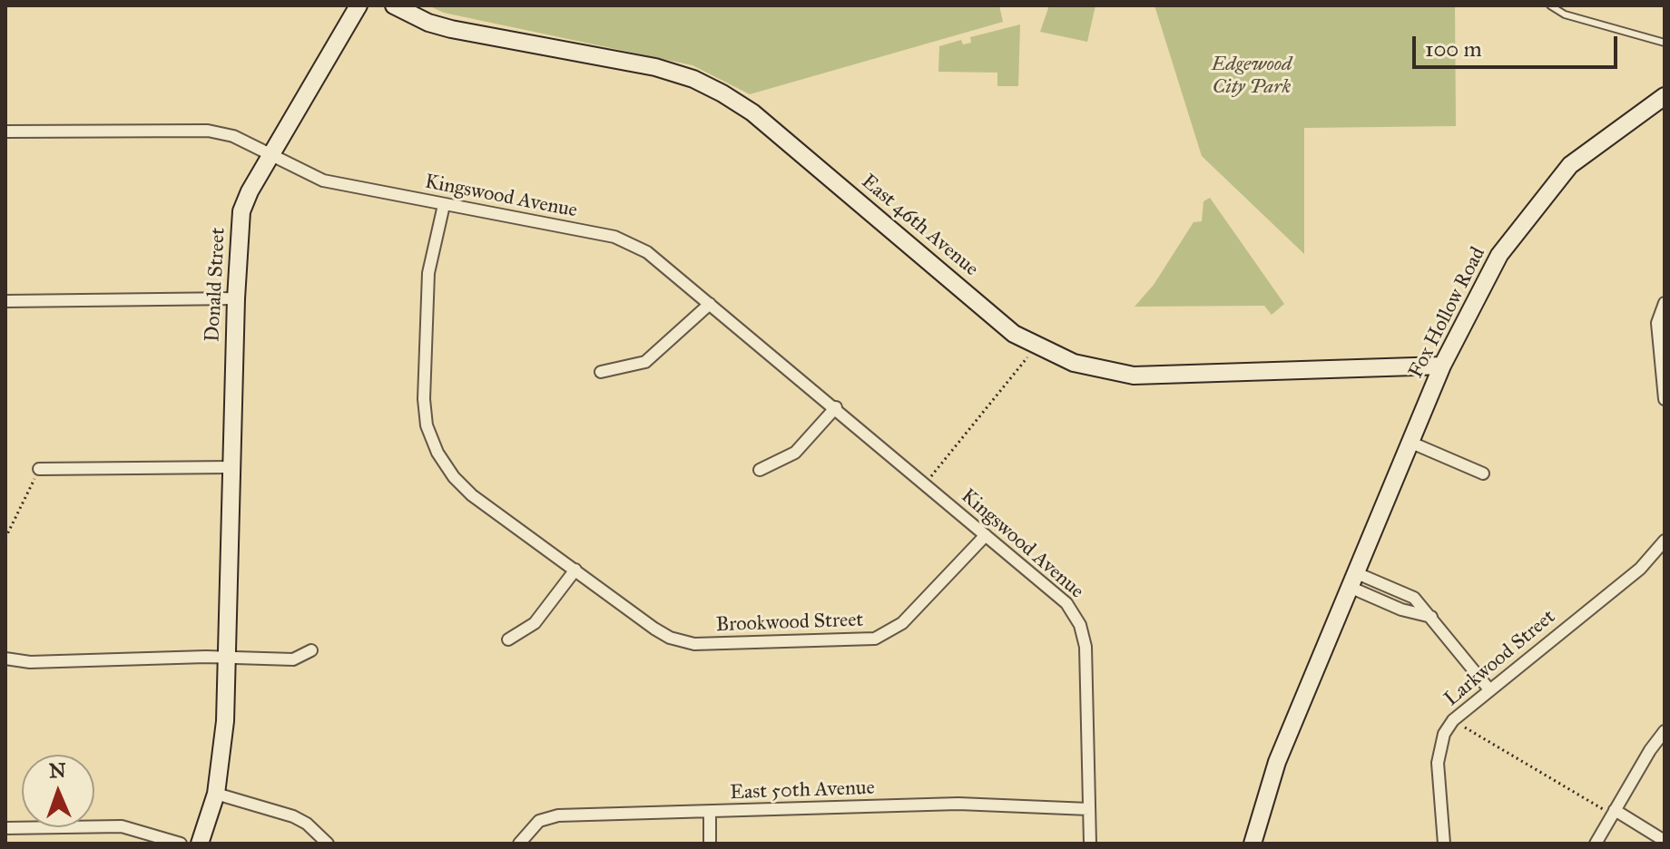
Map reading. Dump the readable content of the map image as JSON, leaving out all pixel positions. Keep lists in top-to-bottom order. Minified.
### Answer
{"streets":{"street":["Kingswood Avenue","East 46th Avenue","Donald Street","Fox Hollow Road","Brookwood Street","Larkwood Street","East 50th Avenue"]},"crossings":[["Kingswood Avenue","Donald Street"],["Kingswood Avenue","Brookwood Street"],["Kingswood Avenue","East 50th Avenue"],["East 46th Avenue","Fox Hollow Road"]],"parks":["Edgewood City Park"],"scale_bar":"100 m","north":"top"}
